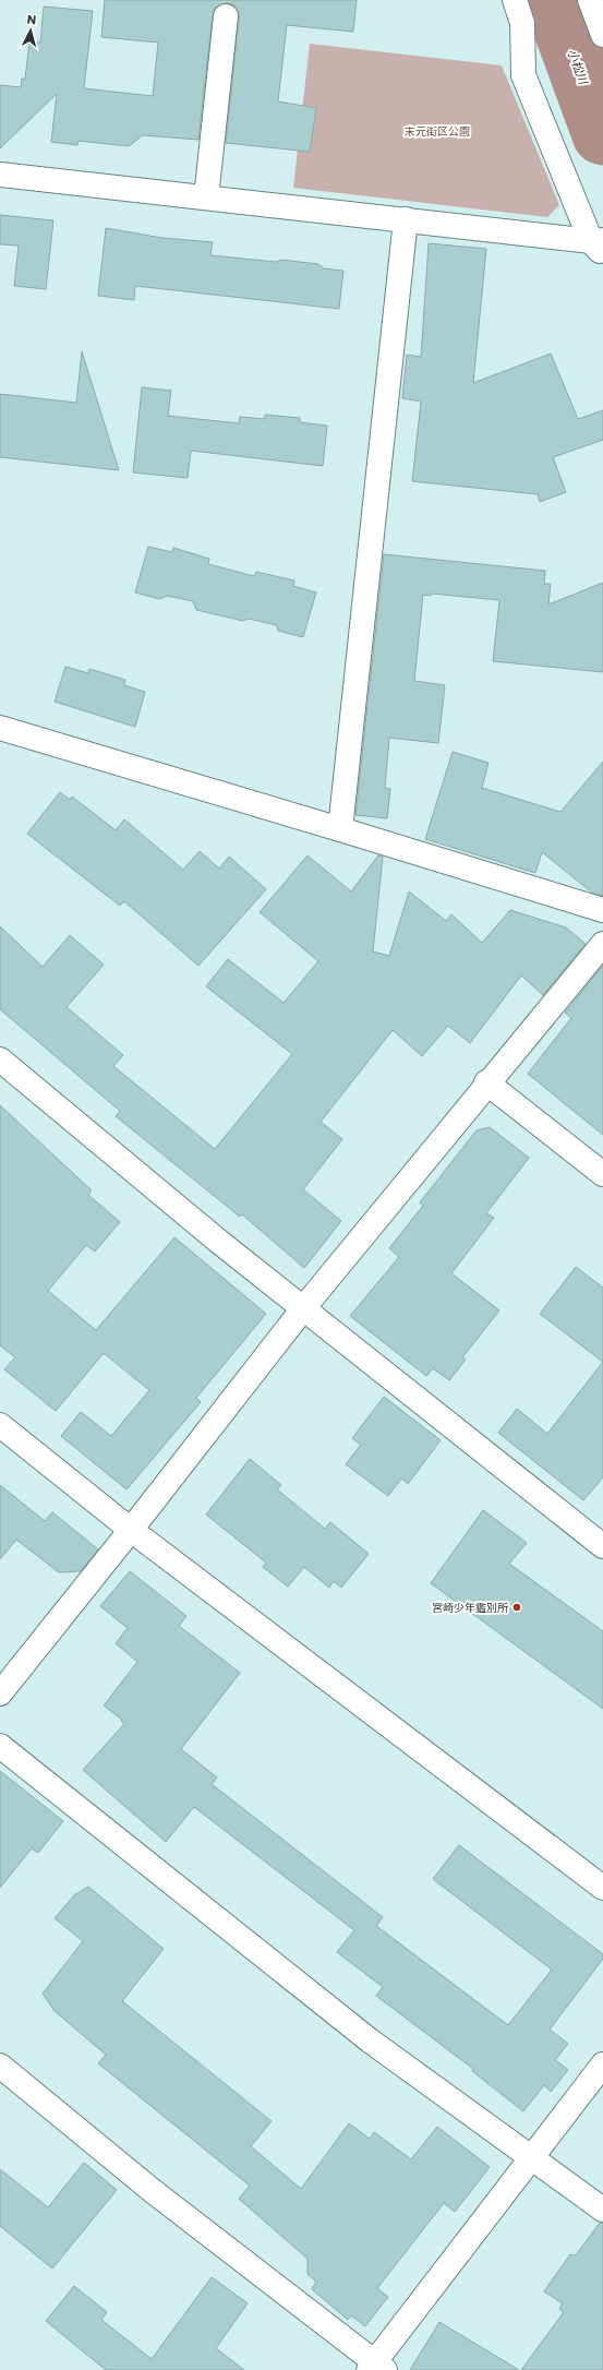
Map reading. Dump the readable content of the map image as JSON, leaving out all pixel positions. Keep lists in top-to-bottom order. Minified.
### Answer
{"water":["小松川"],"parks":["末元街区公園"],"places":["宮崎少年鑑別所"],"north":"top"}
